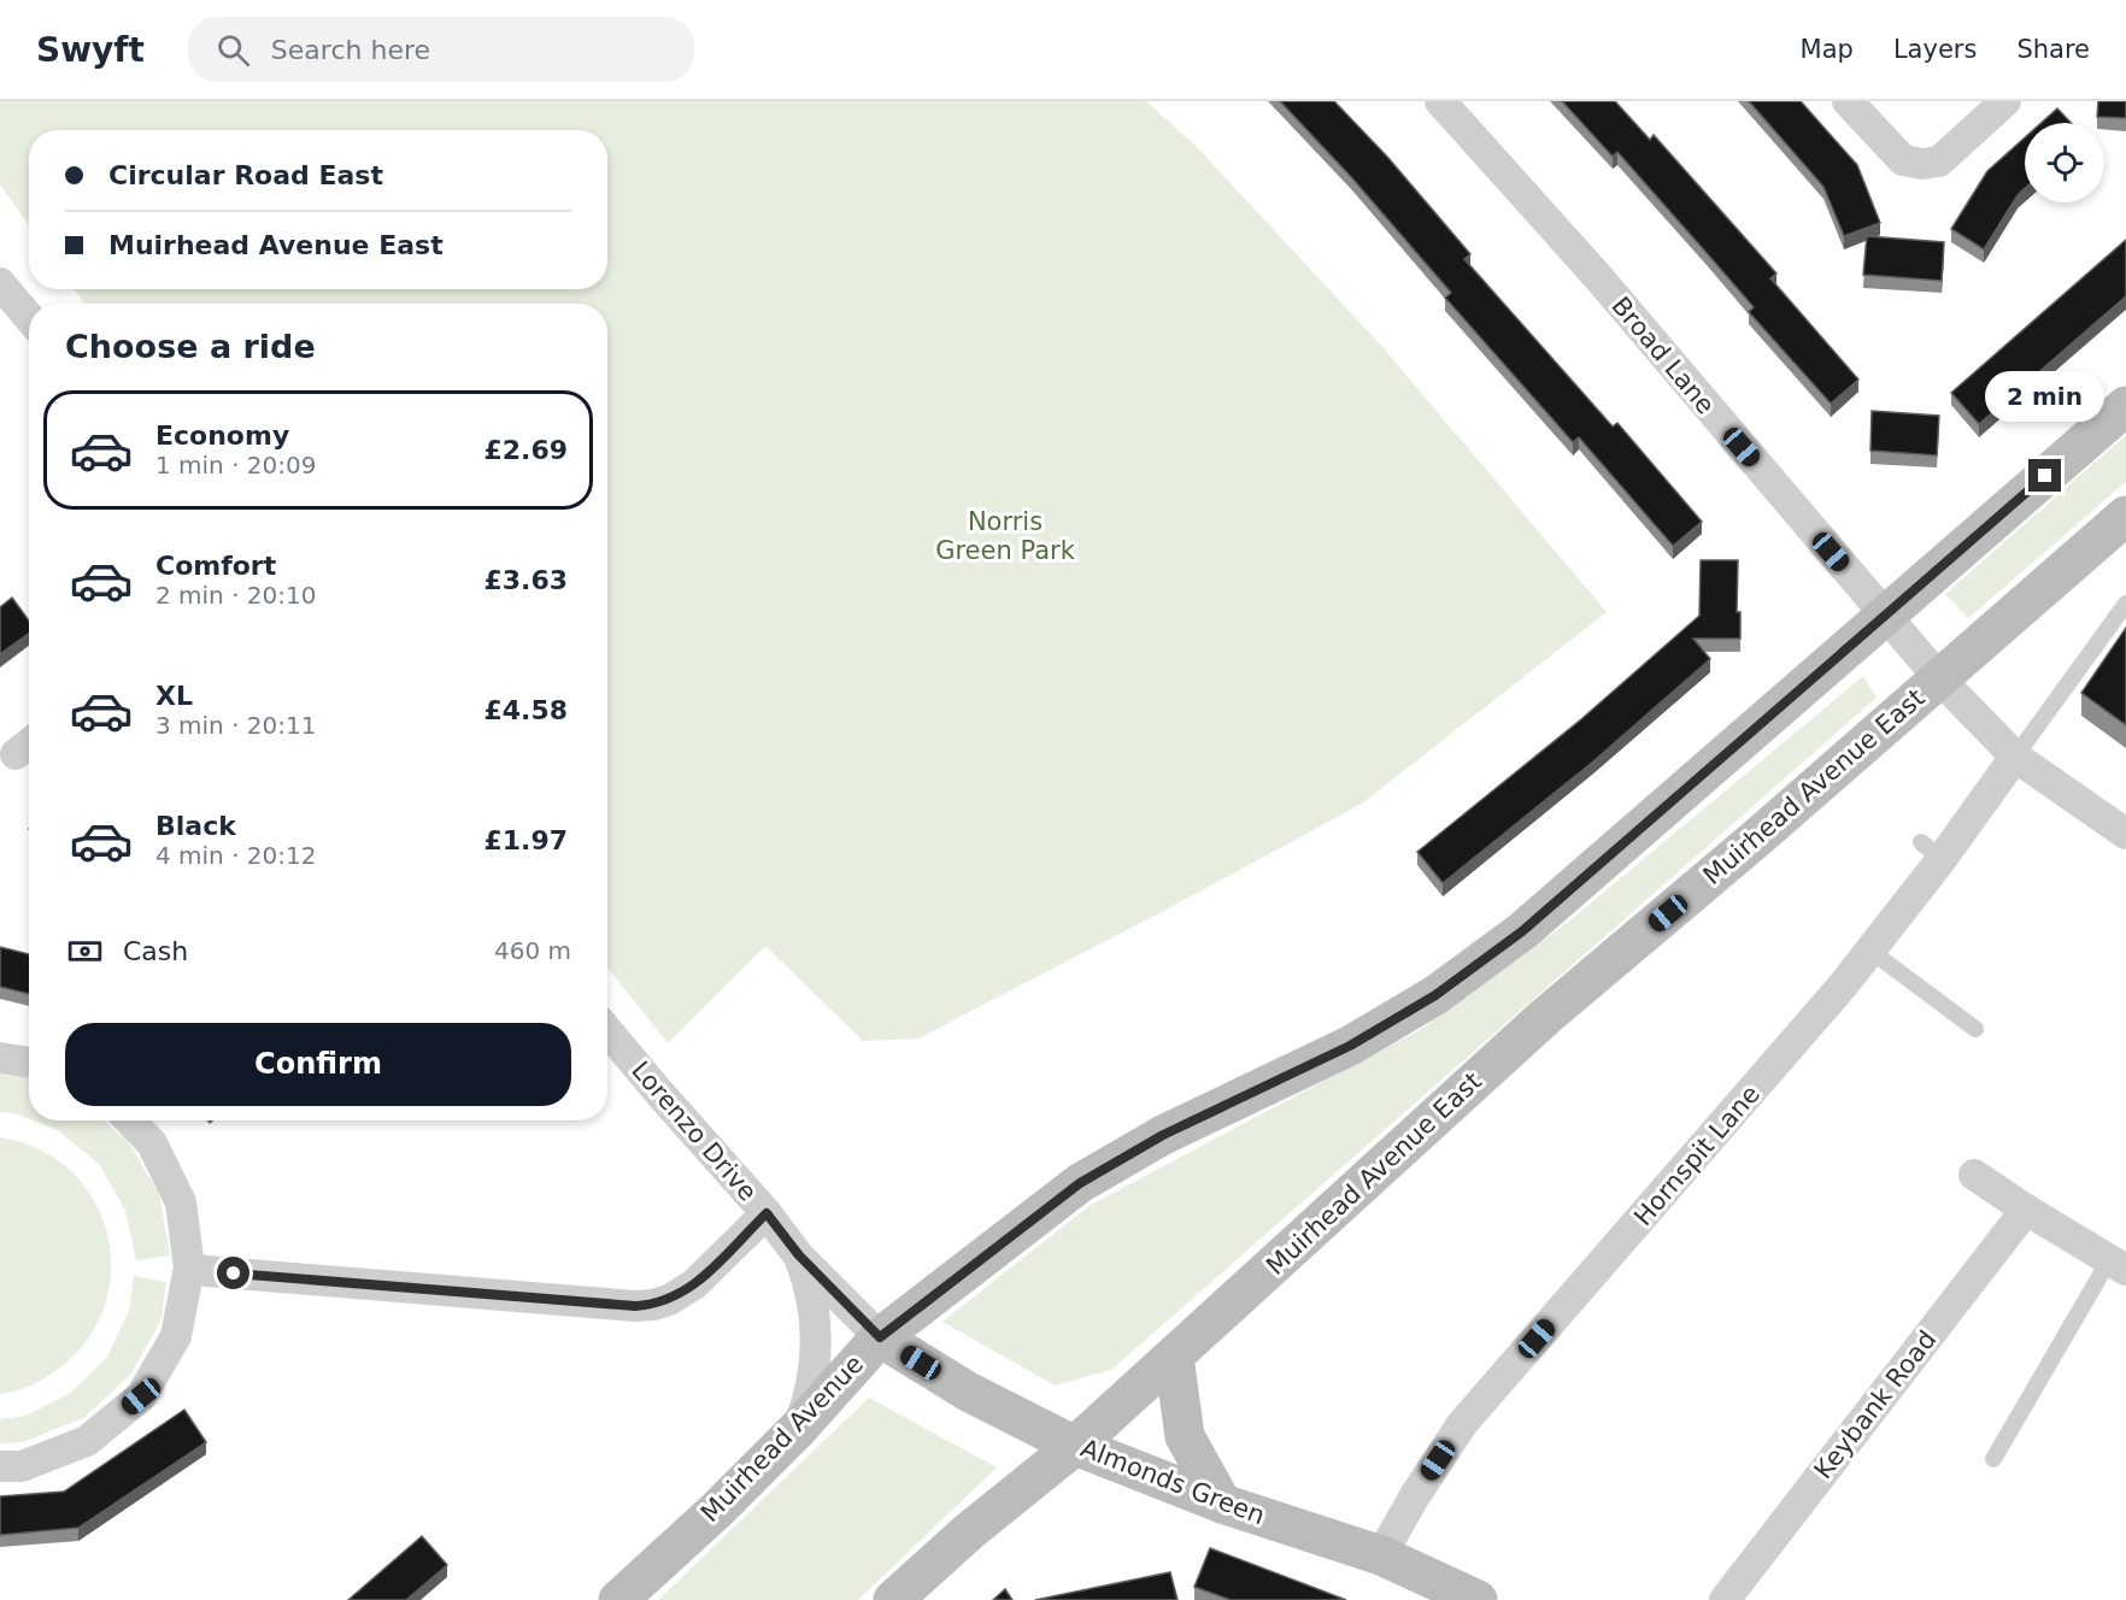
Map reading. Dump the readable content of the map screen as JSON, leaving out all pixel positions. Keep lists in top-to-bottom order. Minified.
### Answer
{"streets":{"street":["Broad Lane","Muirhead Avenue East","Lorenzo Drive","Hornspit Lane","Keybank Road","Muirhead Avenue","Almonds Green"]},"crossings":[["Broad Lane","Muirhead Avenue East"],["Broad Lane","Hornspit Lane"],["Broad Lane","Muirhead Avenue"],["Lorenzo Drive","Muirhead Avenue"],["Lorenzo Drive","Almonds Green"],["Hornspit Lane","Almonds Green"],["Muirhead Avenue","Almonds Green"]],"parks":["Norris Green Park"],"page":{"header":"Swyft","search":"Search here","nav":["Map","Layers","Share"],"banner":["Circular Road East","Muirhead Avenue East"],"heading":"Choose a ride","bubble":"2 min","list":[{"name":"Economy","note":"1 min · 20:09","value":"£2.69"},{"name":"Comfort","note":"2 min · 20:10","value":"£3.63"},{"name":"XL","note":"3 min · 20:11","value":"£4.58"},{"name":"Black","note":"4 min · 20:12","value":"£1.97"}],"pay":["Cash","460 m"],"buttons":"Confirm"}}
